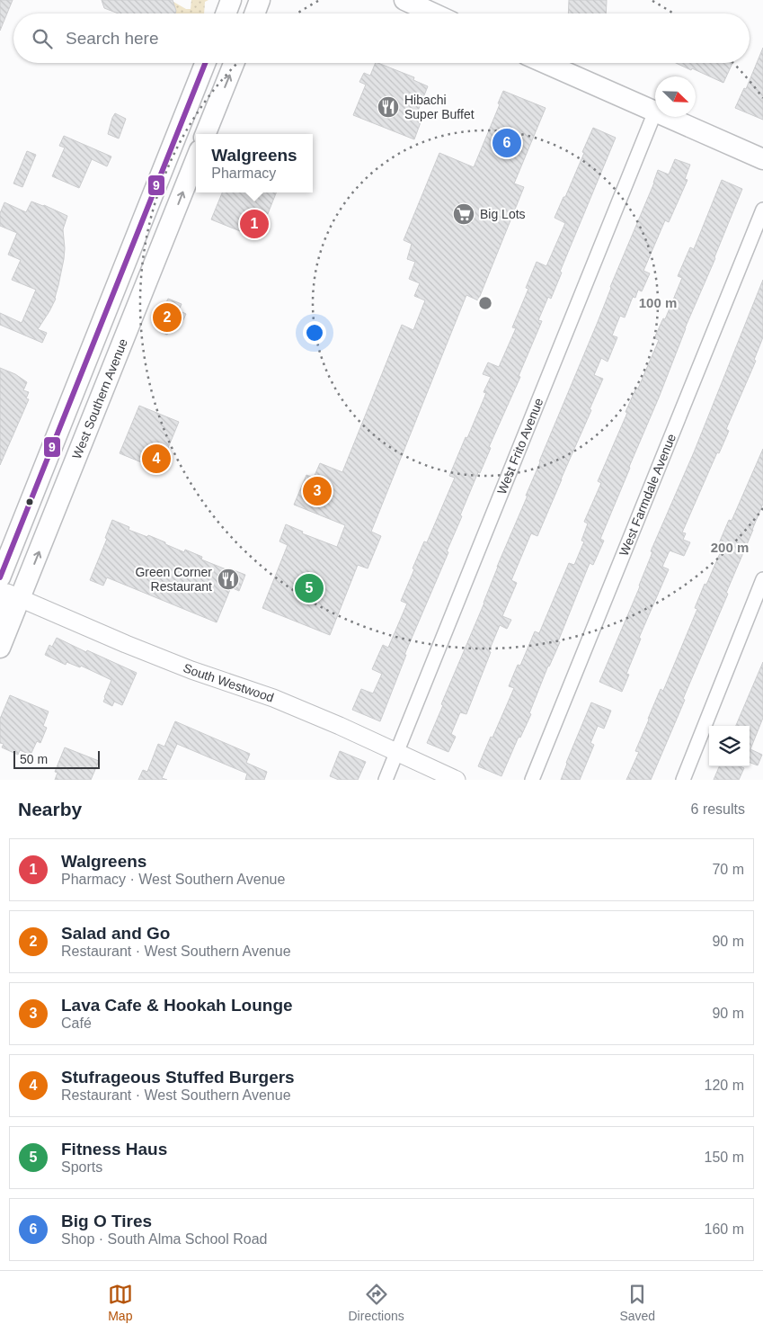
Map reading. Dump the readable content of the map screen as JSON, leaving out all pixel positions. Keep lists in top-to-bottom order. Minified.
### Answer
{"streets":{"main road":["West Southern Avenue"],"street":["West Frito Avenue","West Farmdale Avenue","South Westwood"]},"crossings":[["West Southern Avenue","South Westwood"],["West Frito Avenue","South Westwood"]],"places":{"restaurant":["Hibachi Super Buffet","Green Corner Restaurant"],"supermarket":["Big Lots"]},"lines":["transit line 9"],"scale_bar":"50 m","north":"bottom right","page":{"search":"Search here","pins":["6","1","2","4","3","5"],"popup":["Walgreens","Pharmacy"],"scale":"50 m","heading":["Nearby","6 results"],"list":[{"mark":"1","name":"Walgreens","note":"Pharmacy · West Southern Avenue","value":"70 m"},{"mark":"2","name":"Salad and Go","note":"Restaurant · West Southern Avenue","value":"90 m"},{"mark":"3","name":"Lava Cafe & Hookah Lounge","note":"Café","value":"90 m"},{"mark":"4","name":"Stufrageous Stuffed Burgers","note":"Restaurant · West Southern Avenue","value":"120 m"},{"mark":"5","name":"Fitness Haus","note":"Sports","value":"150 m"},{"mark":"6","name":"Big O Tires","note":"Shop · South Alma School Road","value":"160 m"}],"nav":["Map","Directions","Saved"]},"rings":["100 m","200 m"]}
